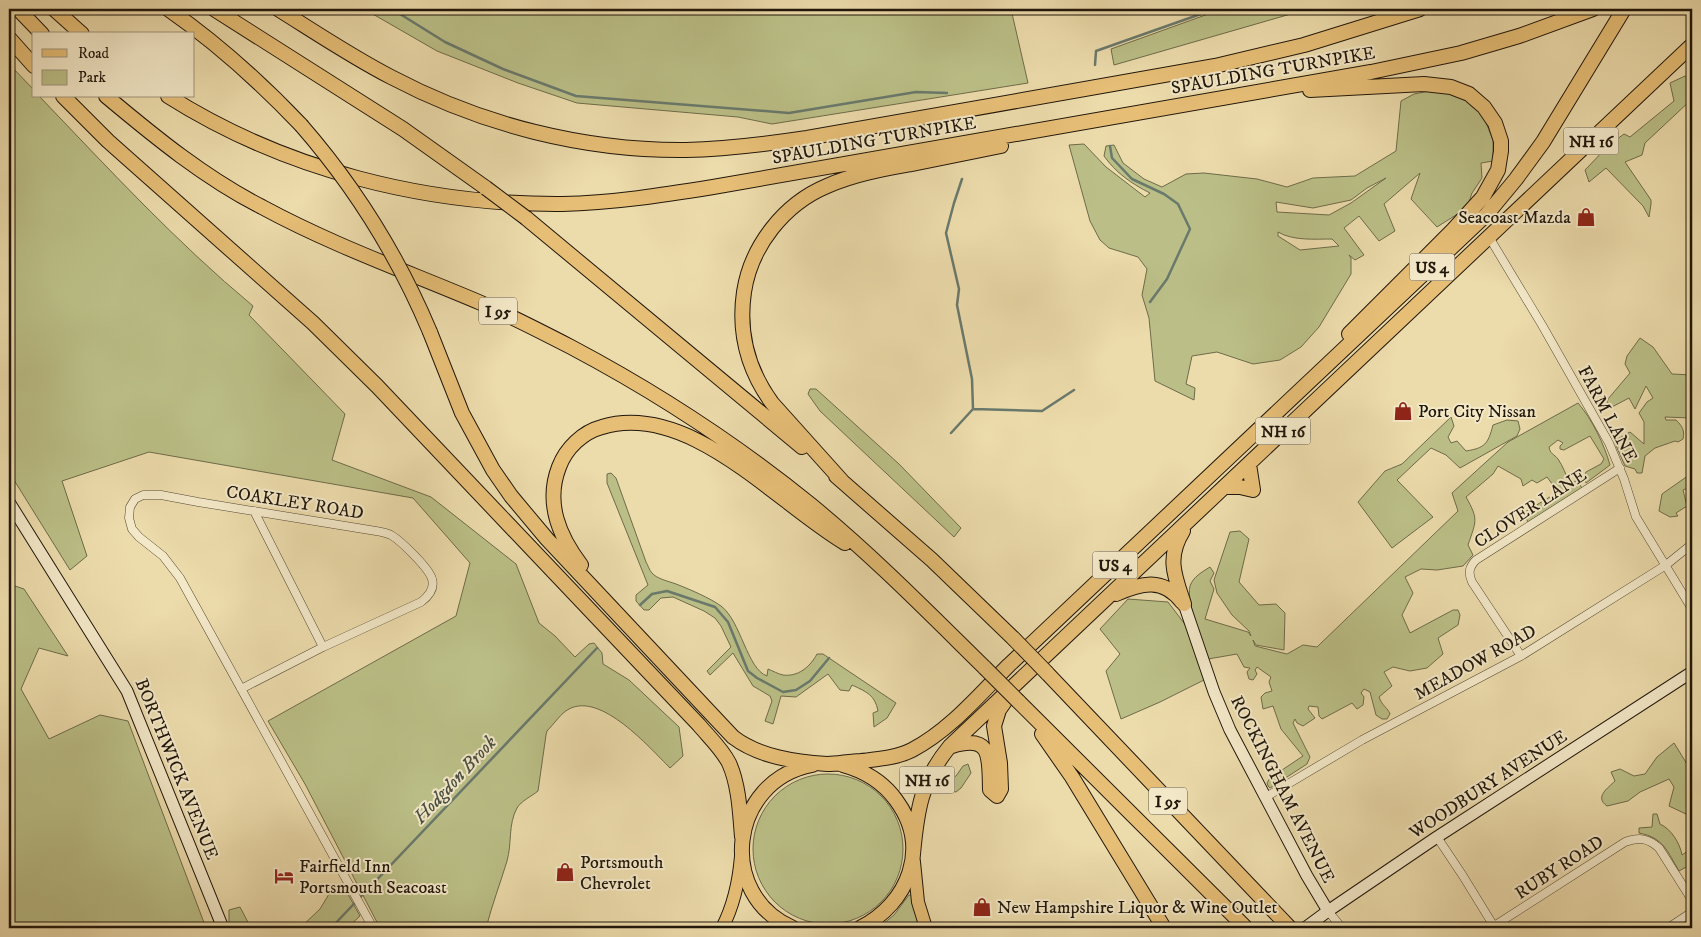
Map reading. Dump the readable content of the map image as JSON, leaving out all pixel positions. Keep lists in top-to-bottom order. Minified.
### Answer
{"streets":{"highway":["SPAULDING TURNPIKE","NH 16","US 4","I 95"],"street":["FARM LANE","COAKLEY ROAD","CLOVER LANE","MEADOW ROAD","BORTHWICK AVENUE","WOODBURY AVENUE","ROCKINGHAM AVENUE","RUBY ROAD"]},"crossings":[["NH 16","FARM LANE"],["FARM LANE","CLOVER LANE"],["FARM LANE","MEADOW ROAD"],["CLOVER LANE","MEADOW ROAD"],["MEADOW ROAD","ROCKINGHAM AVENUE"],["WOODBURY AVENUE","ROCKINGHAM AVENUE"]],"water":["Hodgdon Brook"],"places":{"shop":["Seacoast Mazda","Port City Nissan","Portsmouth Chevrolet","New Hampshire Liquor & Wine Outlet"],"hotel":["Fairfield Inn Portsmouth Seacoast"]},"legend":["Road","Park"]}
